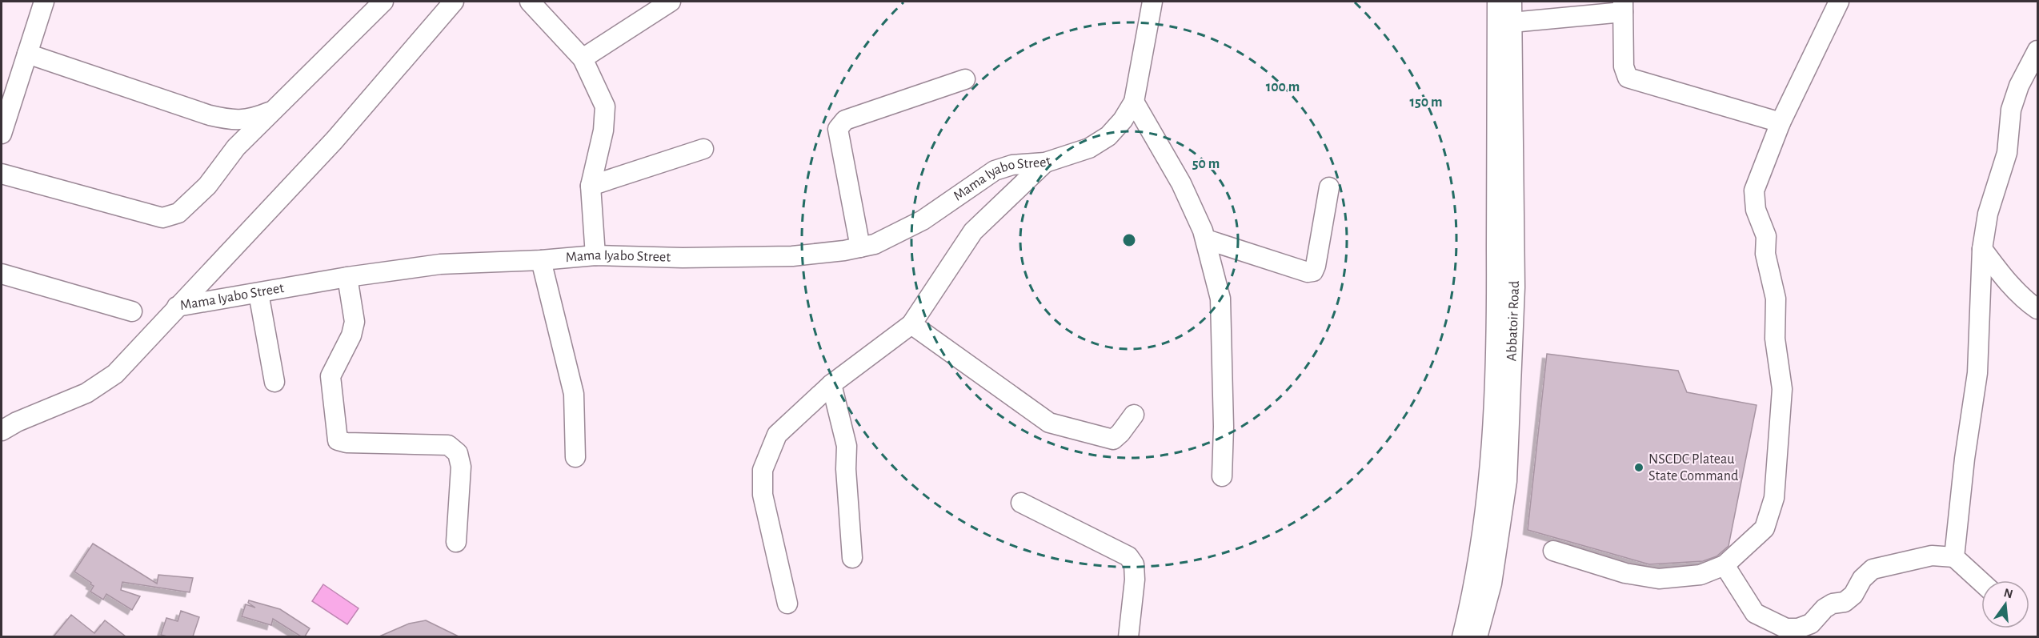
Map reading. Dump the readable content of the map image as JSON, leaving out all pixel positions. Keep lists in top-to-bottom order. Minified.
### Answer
{"streets":{"street":["Mama Iyabo Street","Abbatoir Road"]},"places":["NSCDC Plateau State Command"],"north":"top","rings":["100 m","150 m","50 m"]}
